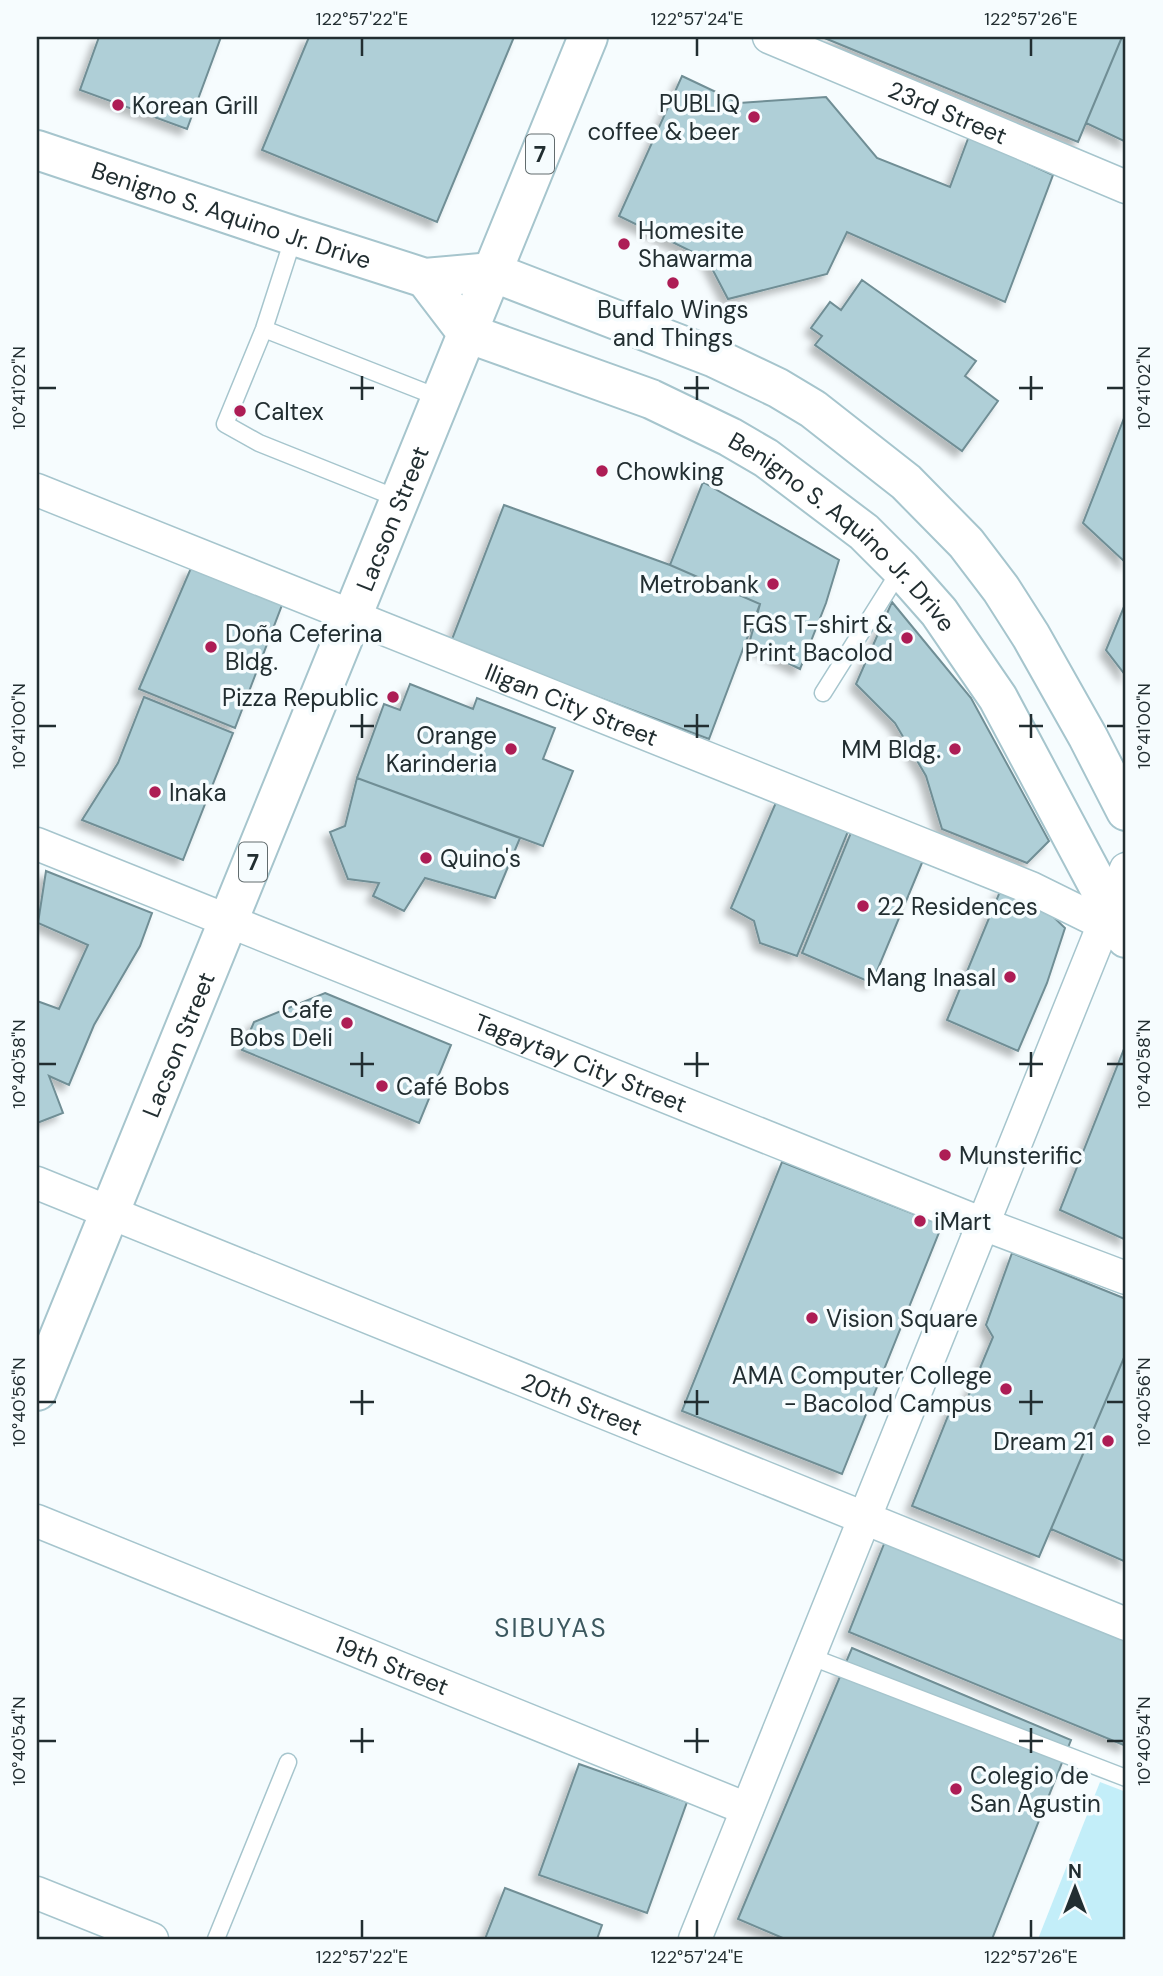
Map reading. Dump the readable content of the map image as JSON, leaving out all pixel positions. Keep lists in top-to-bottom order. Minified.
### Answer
{"streets":{"main road":["7","Benigno S. Aquino Jr. Drive","Lacson Street"],"street":["23rd Street","Iligan City Street","Tagaytay City Street","20th Street","19th Street"]},"crossings":[["Benigno S. Aquino Jr. Drive","Lacson Street"],["Benigno S. Aquino Jr. Drive","Iligan City Street"],["Lacson Street","Iligan City Street"],["Lacson Street","Tagaytay City Street"],["Lacson Street","20th Street"]],"districts":["SIBUYAS"],"places":["Korean Grill","PUBLIQ coffee & beer","Homesite Shawarma","Buffalo Wings and Things","Caltex","Chowking","Metrobank","FGS T-shirt & Print Bacolod","Doña Ceferina Bldg.","Pizza Republic","Orange Karinderia","MM Bldg.","Inaka","Quino's","22 Residences","Mang Inasal","Cafe Bobs Deli","Café Bobs","Munsterific","iMart","Vision Square","AMA Computer College - Bacolod Campus","Dream 21","Colegio de San Agustin"],"north":"top","coordinates":["122°57'22\"E","122°57'24\"E","122°57'26\"E","10°41'02\"N","10°41'00\"N","10°40'58\"N","10°40'56\"N","10°40'54\"N"]}
